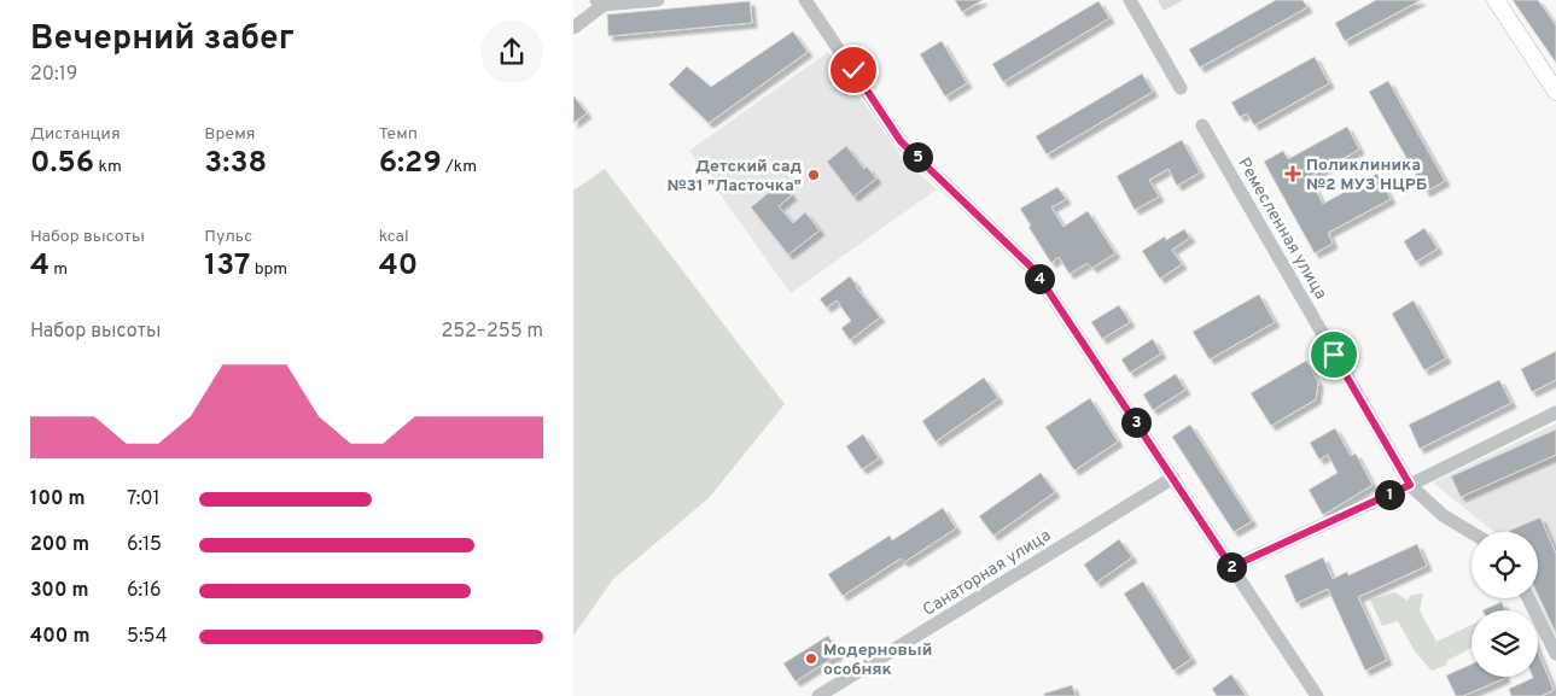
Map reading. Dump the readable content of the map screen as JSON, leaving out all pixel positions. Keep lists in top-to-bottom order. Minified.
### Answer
{"streets":{"street":["Ремесленная улица","Санаторная улица"]},"places":{"health":["Поликлиника №2 МУЗ НЦРБ"],"other":["Детский сад №31 \"Ласточка\"","Модерновый особняк"]},"page":{"heading":["Вечерний забег","20:19"],"stats":[["Дистанция","0.56 km"],["Время","3:38"],["Темп","6:29 /km"],["Набор высоты","4 m"],["Пульс","137 bpm"],["kcal","40"]],"pins":["5","4","3","1","2"],"chart":["Набор высоты","252–255 m"],"list":[{"name":"100 m","note":"7:01"},{"name":"200 m","note":"6:15"},{"name":"300 m","note":"6:16"},{"name":"400 m","note":"5:54"}]}}
